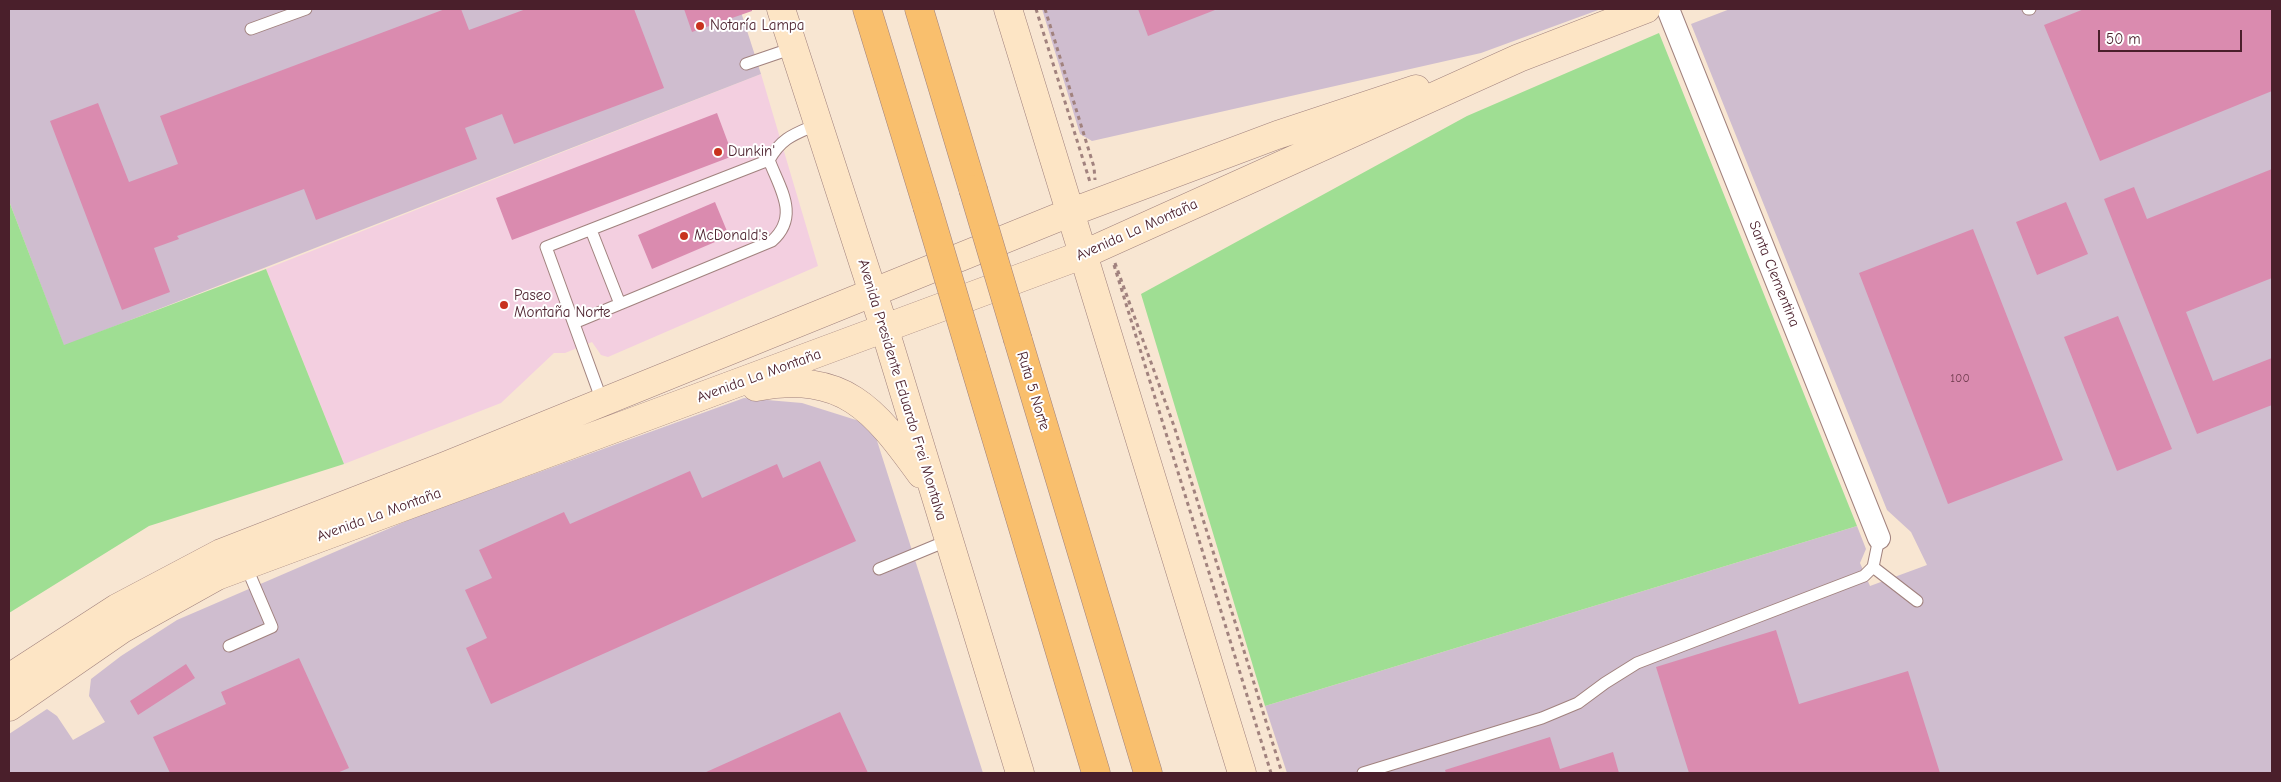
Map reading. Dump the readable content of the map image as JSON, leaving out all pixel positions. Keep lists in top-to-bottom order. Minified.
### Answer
{"streets":{"highway":["Ruta 5 Norte"],"main road":["Avenida La Montaña","Avenida Presidente Eduardo Frei Montalva"],"street":["Santa Clementina"]},"crossings":[["Avenida La Montaña","Avenida Presidente Eduardo Frei Montalva"]],"places":["Notaría Lampa","Dunkin'","McDonald's","Paseo Montaña Norte"],"house_numbers":["100"],"scale_bar":"50 m"}
